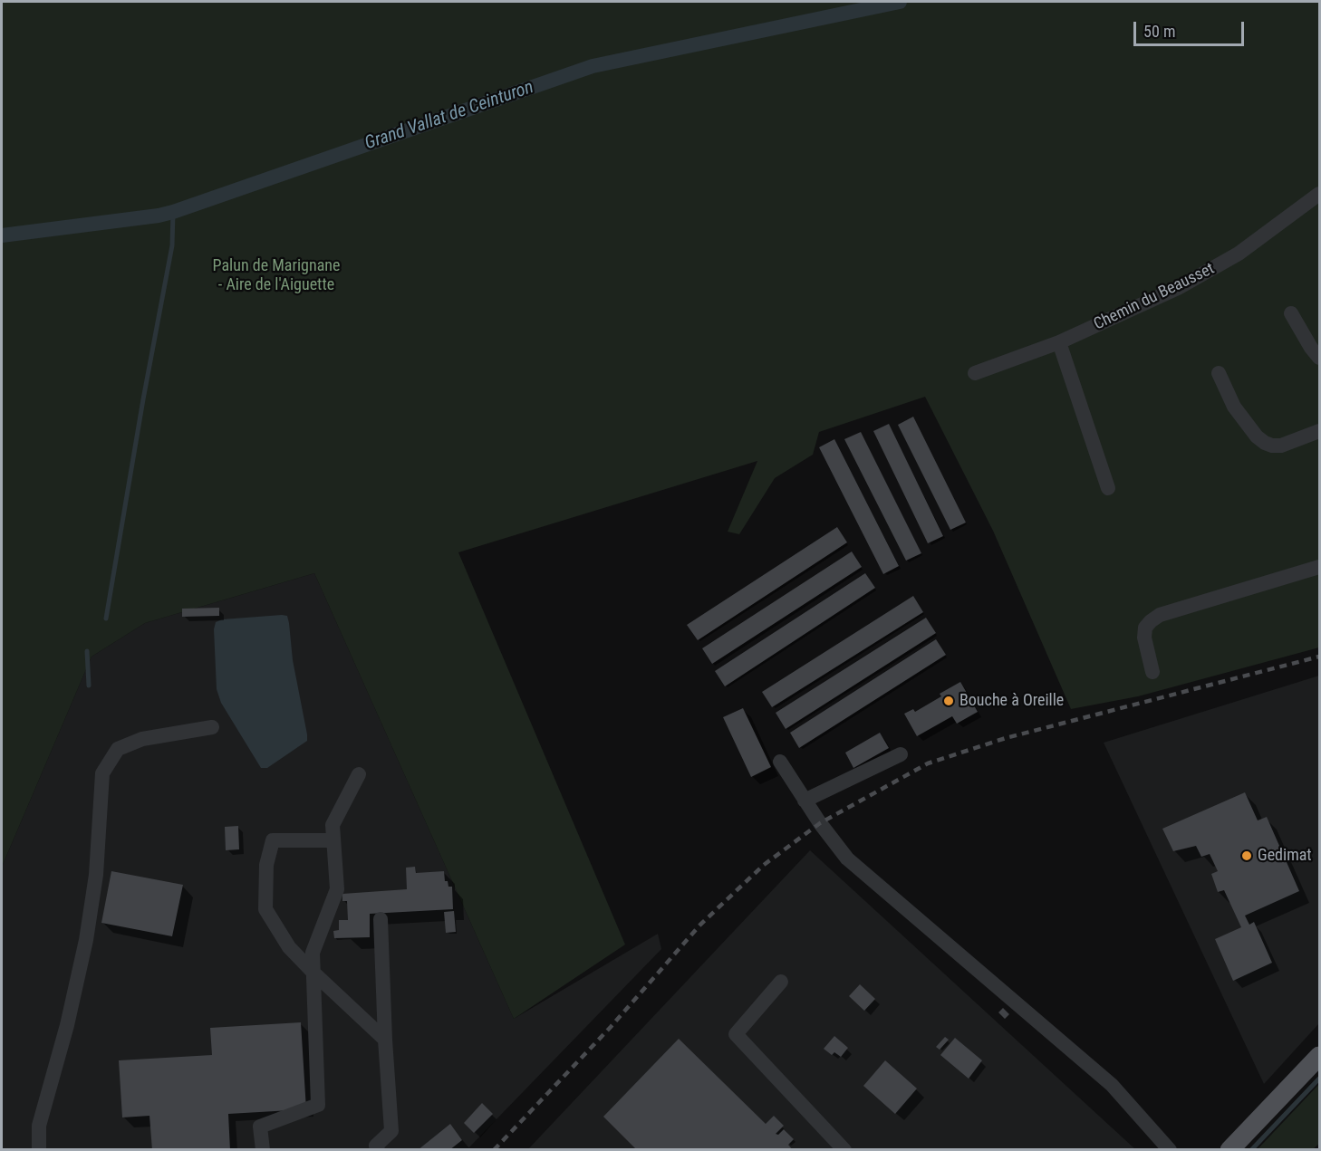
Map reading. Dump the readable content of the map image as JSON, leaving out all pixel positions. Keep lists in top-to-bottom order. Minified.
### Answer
{"streets":{"street":["Chemin du Beausset"]},"water":["Grand Vallat de Ceinturon"],"parks":["Palun de Marignane - Aire de l'Aiguette"],"places":["Bouche à Oreille","Gedimat"],"scale_bar":"50 m"}
